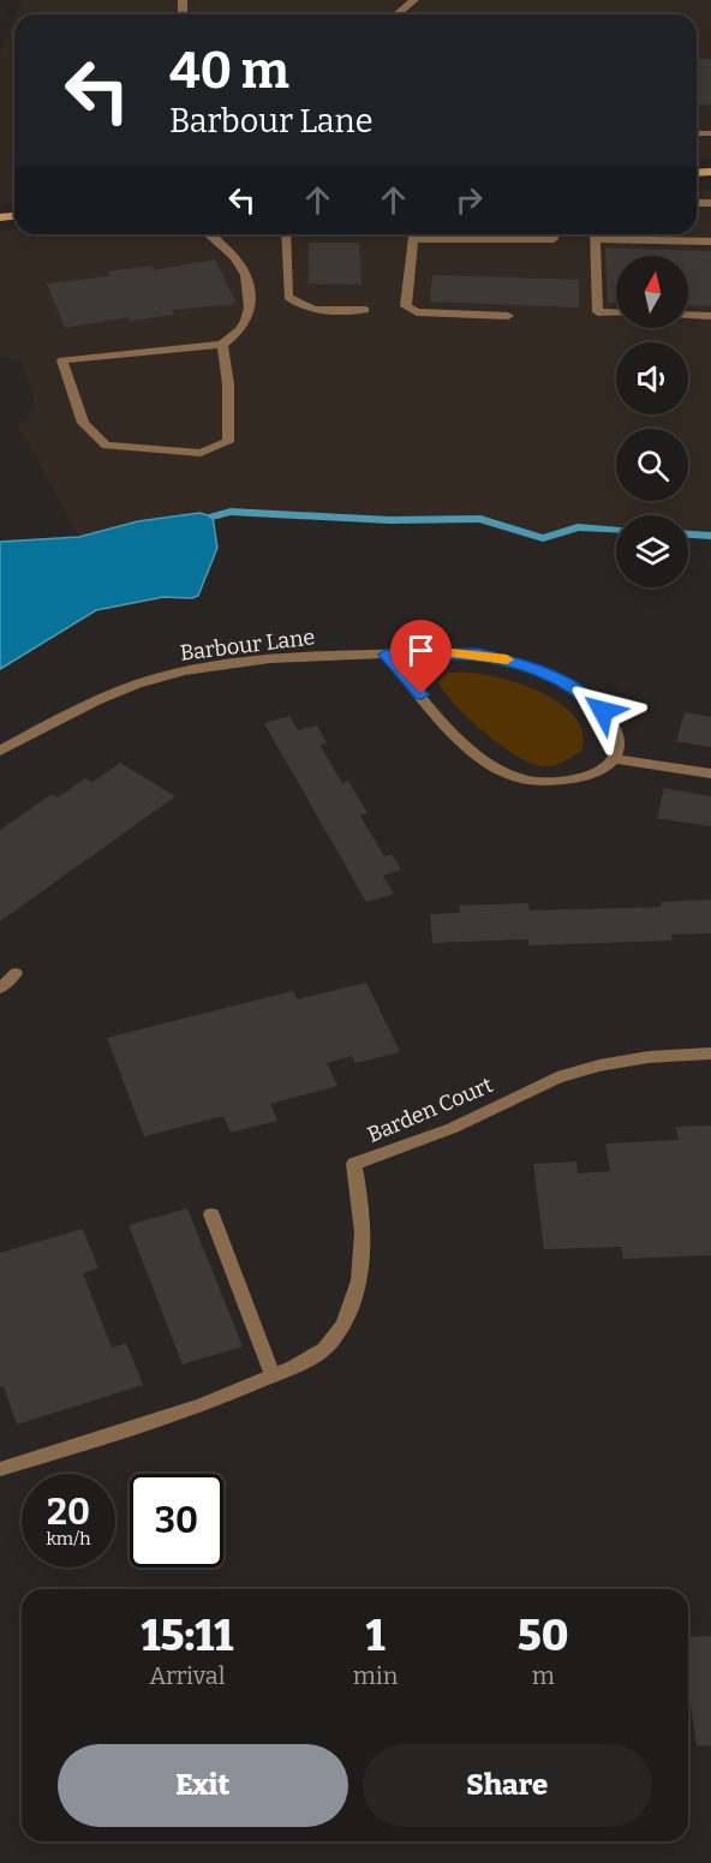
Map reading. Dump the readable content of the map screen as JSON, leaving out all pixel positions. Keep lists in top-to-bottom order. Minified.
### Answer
{"streets":{"street":["Barbour Lane","Barden Court"]},"north":"top","page":{"turn":["40 m","Barbour Lane"],"speed":"20 km/h","limit":"30","eta":["15:11","Arrival","1","min","50","m"],"buttons":["Exit","Share"]}}
